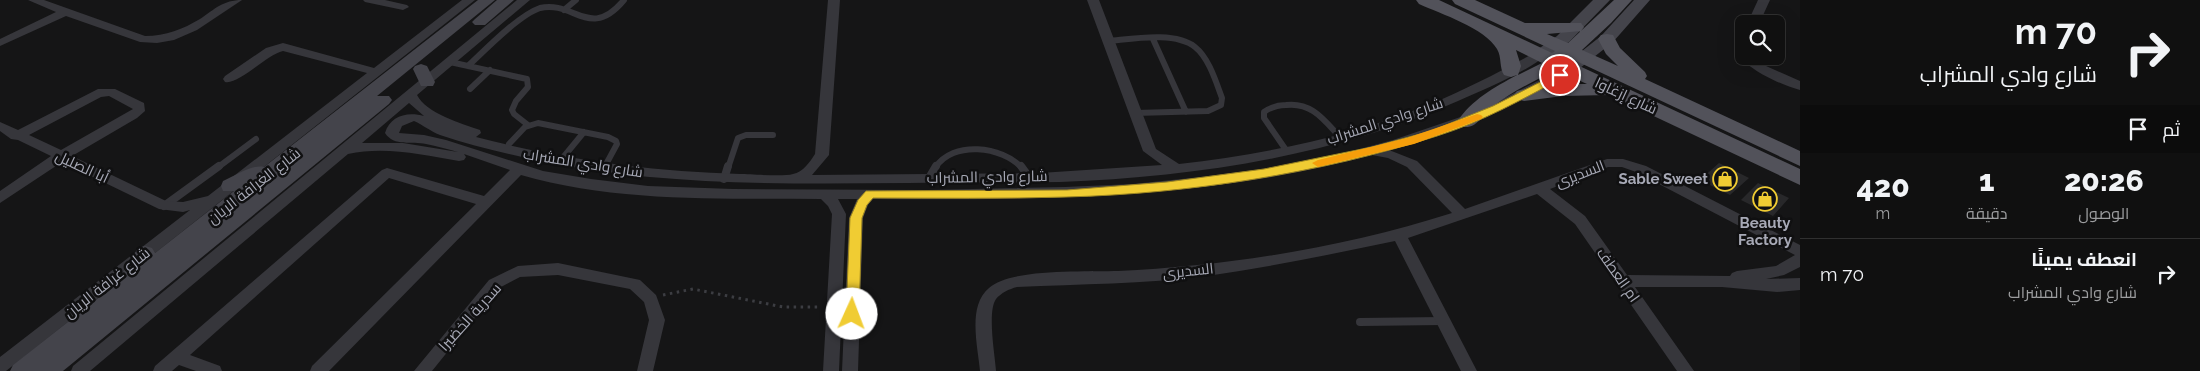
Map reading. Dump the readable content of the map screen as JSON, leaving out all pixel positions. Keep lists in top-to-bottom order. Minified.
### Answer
{"streets":{"main road":["شارع إزغاوا","شارع وادي المشراب","شارع الغرافة الريان"],"street":["أبا الصليل","السديرى","ام العطف","شارع غرافة الريان","سدرية الخضيرا"]},"crossings":[["شارع إزغاوا","شارع وادي المشراب"],["شارع وادي المشراب","شارع الغرافة الريان"],["أبا الصليل","شارع الغرافة الريان"],["أبا الصليل","شارع غرافة الريان"],["السديرى","ام العطف"],["شارع الغرافة الريان","شارع غرافة الريان"]],"places":{"shop":["Sable Sweet","Beauty Factory"]},"page":{"turn":["70 m","شارع وادي المشراب"],"then":"ثم","eta":["20:26","الوصول","1","دقيقة","420","m"],"list":[{"name":"انعطف يمينًا","note":"شارع وادي المشراب","value":"70 m"}]}}
